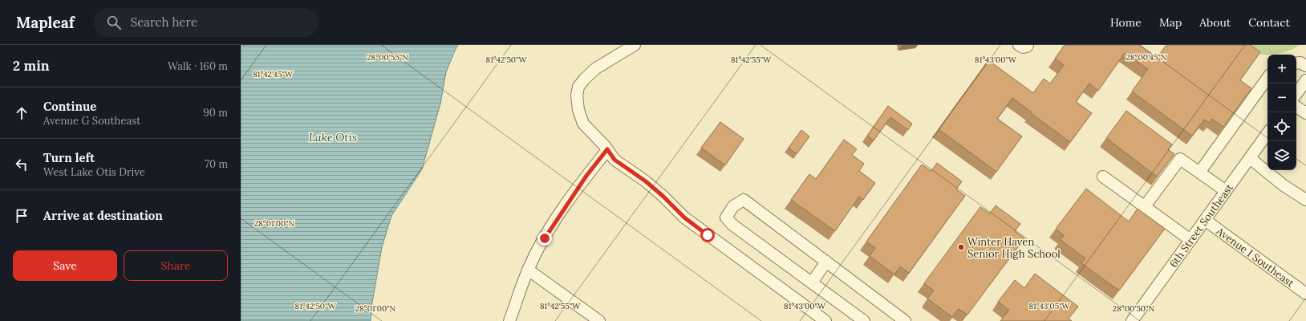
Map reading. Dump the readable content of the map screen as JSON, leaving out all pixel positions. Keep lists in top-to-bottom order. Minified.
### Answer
{"streets":{"street":["6th Street Southeast","Avenue I Southeast"]},"crossings":[["6th Street Southeast","Avenue I Southeast"]],"water":["Lake Otis"],"places":["Winter Haven Senior High School"],"page":{"header":"Mapleaf","search":"Search here","nav":["Home","Map","About","Contact"],"heading":["2 min","Walk · 160 m"],"map_buttons":["+","−"],"list":[["Continue","Avenue G Southeast","90 m"],["Turn left","West Lake Otis Drive","70 m"],"Arrive at destination"],"buttons":["Save","Share"]},"coordinates":["28°00'45\"N","28°00'55\"N","81°42'50\"W","81°42'55\"W","81°43'00\"W","81°42'45\"W","28°01'00\"N","81°43'05\"W","28°00'50\"N"]}
